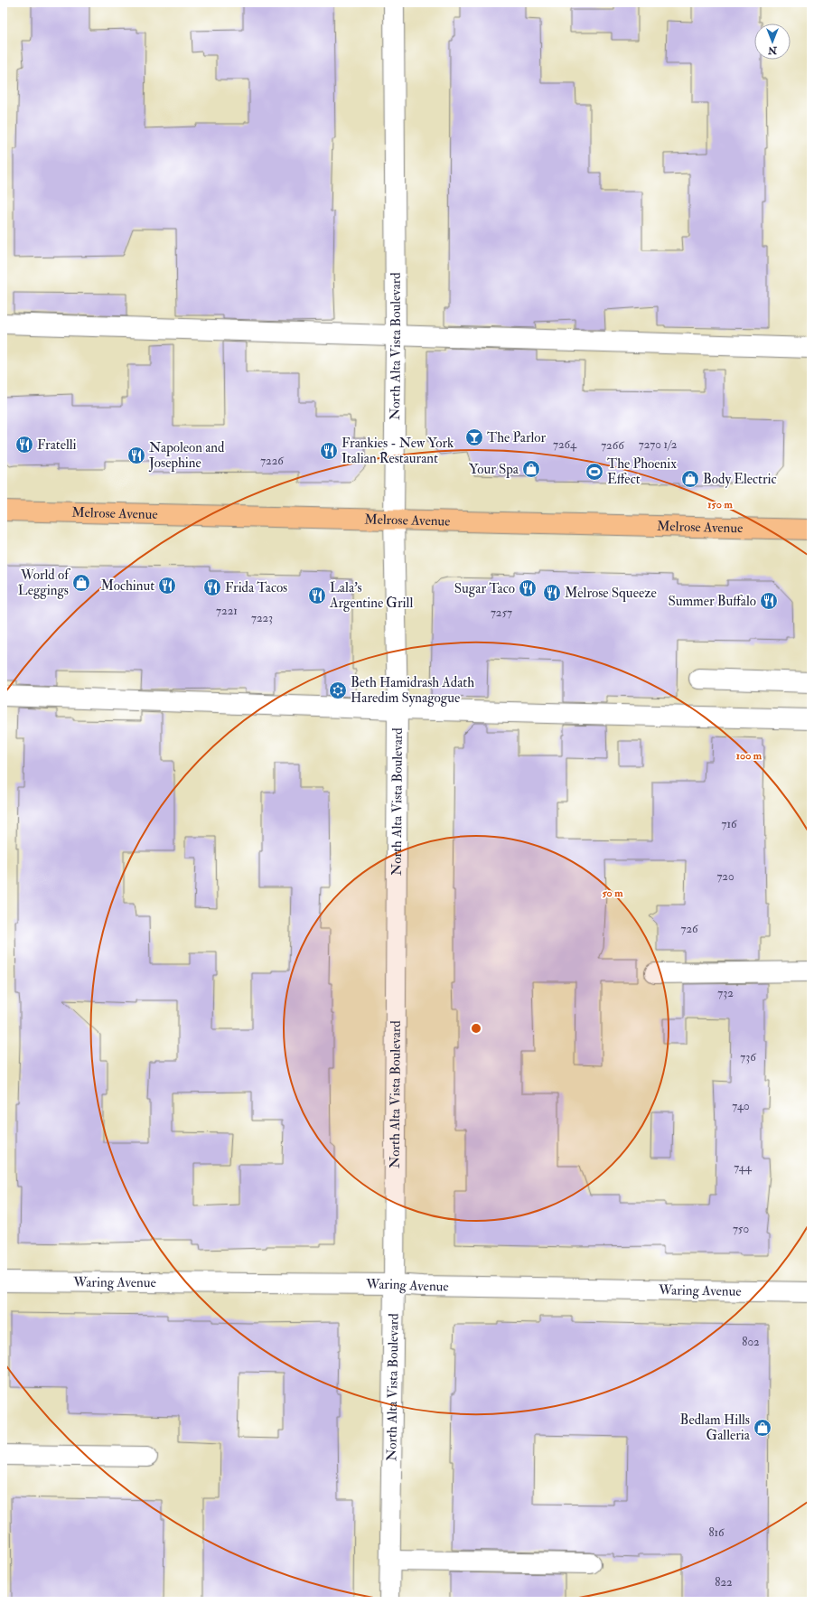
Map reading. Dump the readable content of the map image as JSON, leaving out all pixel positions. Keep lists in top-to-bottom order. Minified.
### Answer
{"streets":{"main road":["Melrose Avenue"],"street":["North Alta Vista Boulevard","Waring Avenue"]},"crossings":[["North Alta Vista Boulevard","Melrose Avenue"],["North Alta Vista Boulevard","Waring Avenue"]],"places":{"bar":["The Parlor"],"restaurant":["Fratelli","Frankies - New York Italian Restaurant","Napoleon and Josephine","Mochinut","Frida Tacos","Sugar Taco","Melrose Squeeze","Lala's Argentine Grill","Summer Buffalo"],"shop":["Your Spa","Body Electric","World of Leggings","Bedlam Hills Galleria"],"sports":["The Phoenix Effect"],"synagogue":["Beth Hamidrash Adath Haredim Synagogue"]},"house_numbers":["7264","7270 1/2","7266","7226","7221","7257","7223","716","720","726","732","736","740","744","750","802","816","822"],"north":"bottom","rings":["150 m","100 m","50 m"]}
